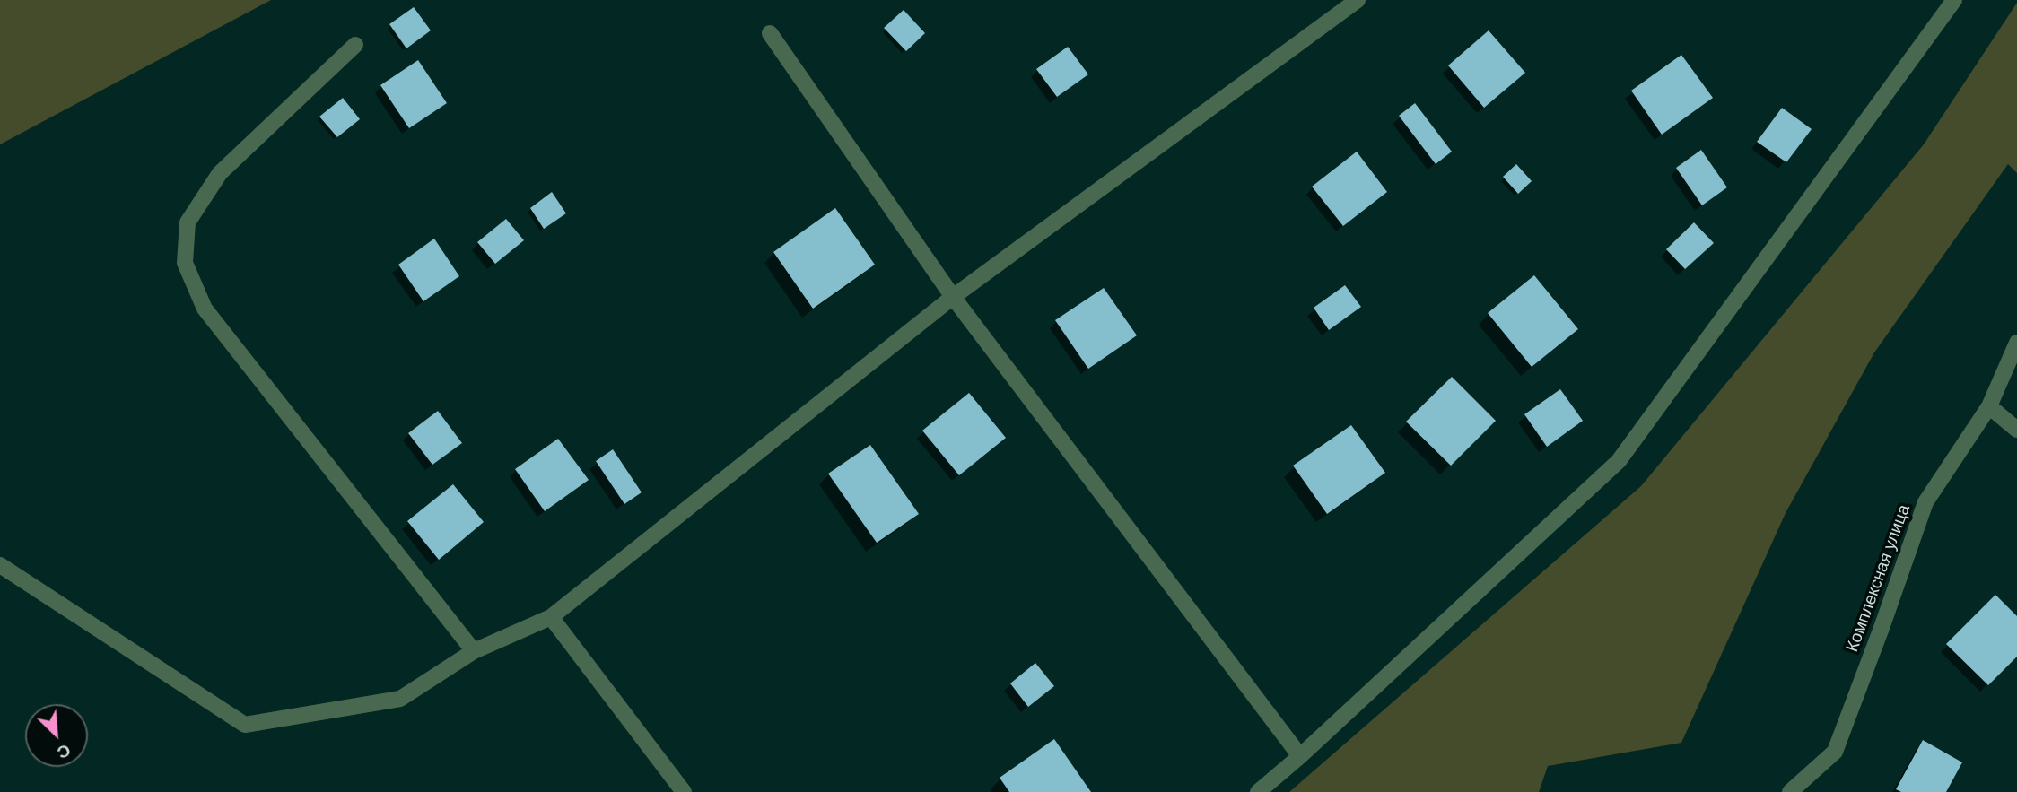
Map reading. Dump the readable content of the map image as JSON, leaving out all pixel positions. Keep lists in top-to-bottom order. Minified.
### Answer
{"streets":{"street":["Комплексная улица"]},"north":"bottom right"}
